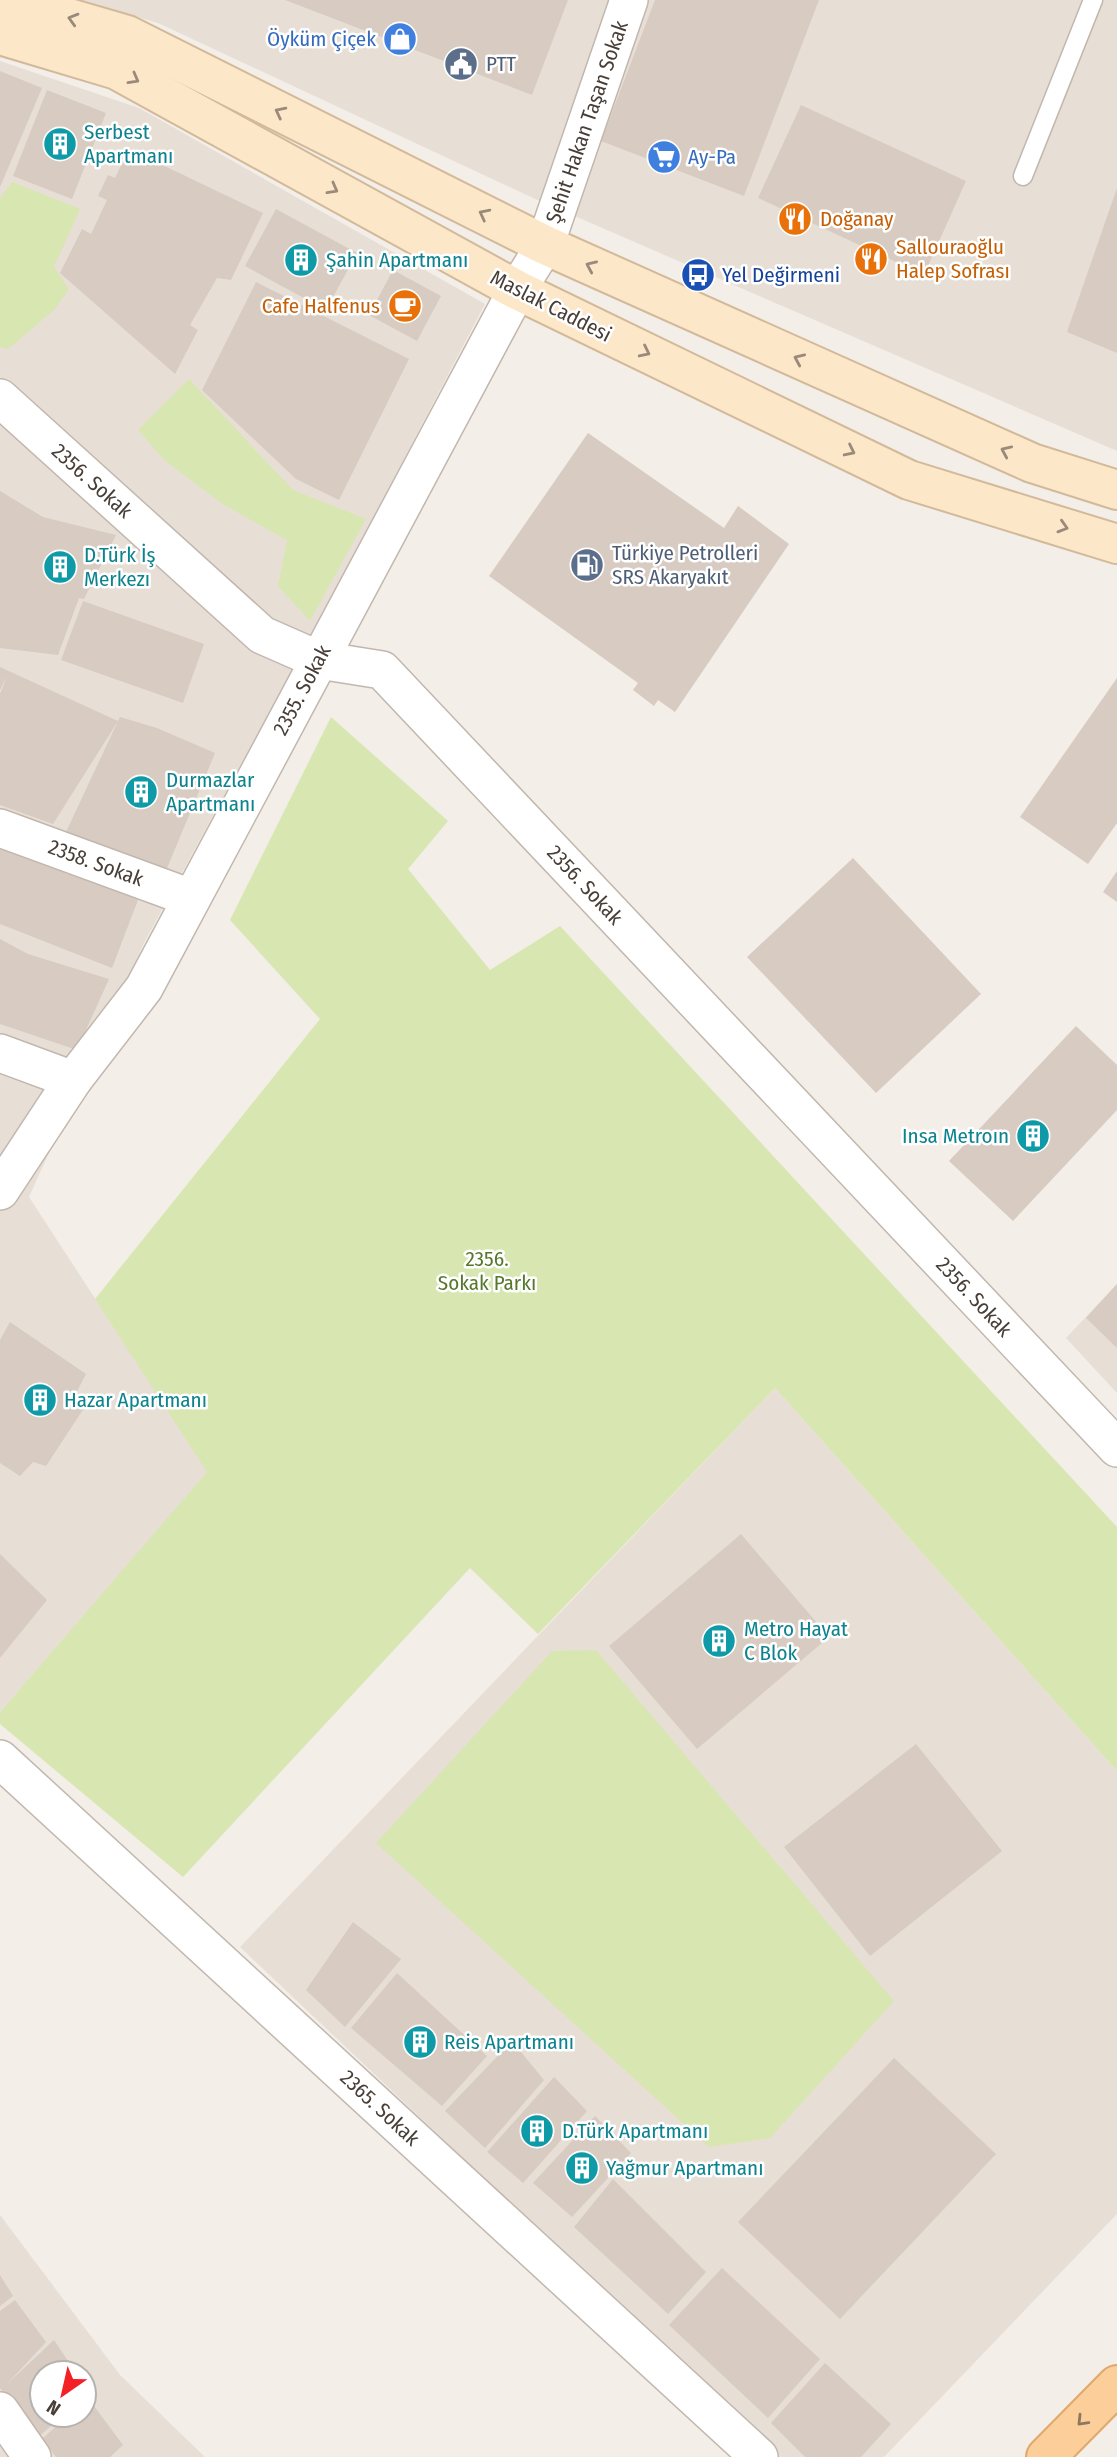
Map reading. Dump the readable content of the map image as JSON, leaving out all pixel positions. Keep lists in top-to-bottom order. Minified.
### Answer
{"streets":{"main road":["Maslak Caddesi"],"street":["Şehit Hakan Taşan Sokak","2356. Sokak","2355. Sokak","2358. Sokak","2365. Sokak"]},"crossings":[["Şehit Hakan Taşan Sokak","Maslak Caddesi"],["Şehit Hakan Taşan Sokak","2355. Sokak"],["Maslak Caddesi","2355. Sokak"],["2356. Sokak","2355. Sokak"],["2355. Sokak","2358. Sokak"]],"parks":["2356. Sokak Parkı"],"places":{"shop":["Öyküm Çiçek"],"public building":["PTT"],"building":["Serbest Apartmanı","Şahin Apartmanı","D.Türk İş Merkezı","Durmazlar Apartmanı","Insa Metroın","Hazar Apartmanı","Metro Hayat C Blok","Reis Apartmanı","D.Türk Apartmanı","Yağmur Apartmanı"],"supermarket":["Ay-Pa"],"restaurant":["Doğanay","Sallouraoğlu Halep Sofrası"],"bus stop":["Yel Değirmeni"],"cafe":["Cafe Halfenus"],"fuel station":["Türkiye Petrolleri SRS Akaryakıt"]},"north":"bottom left"}
